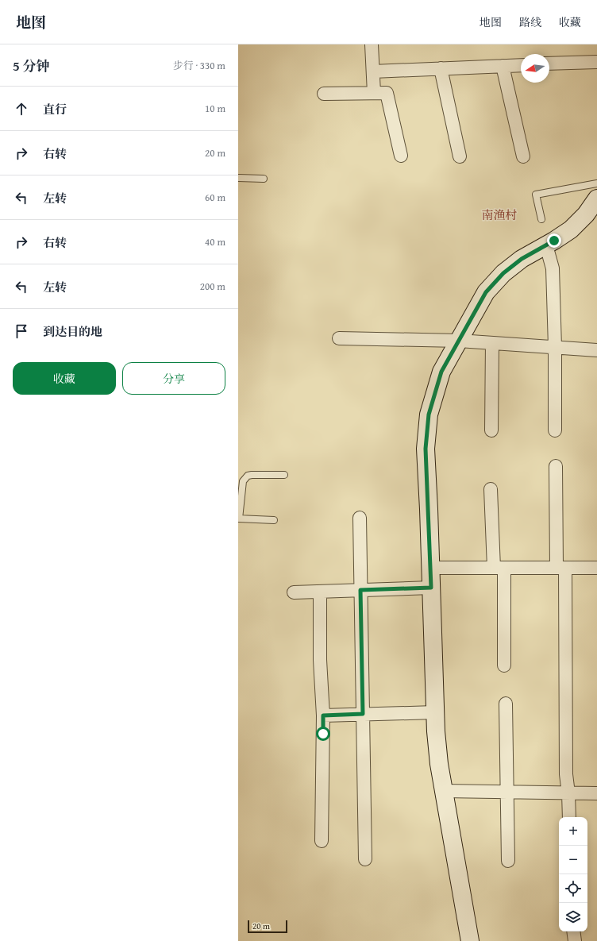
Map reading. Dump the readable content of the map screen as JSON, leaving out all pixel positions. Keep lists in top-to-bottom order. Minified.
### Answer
{"districts":["南渔村"],"scale_bar":"20 m","north":"left","page":{"header":"地图","nav":["地图","路线","收藏"],"heading":["5 分钟","步行 · 330 m"],"list":[["直行","10 m"],["右转","20 m"],["左转","60 m"],["右转","40 m"],["左转","200 m"],"到达目的地"],"buttons":["收藏","分享"],"map_buttons":["+","−"],"scale":"20 m"}}
